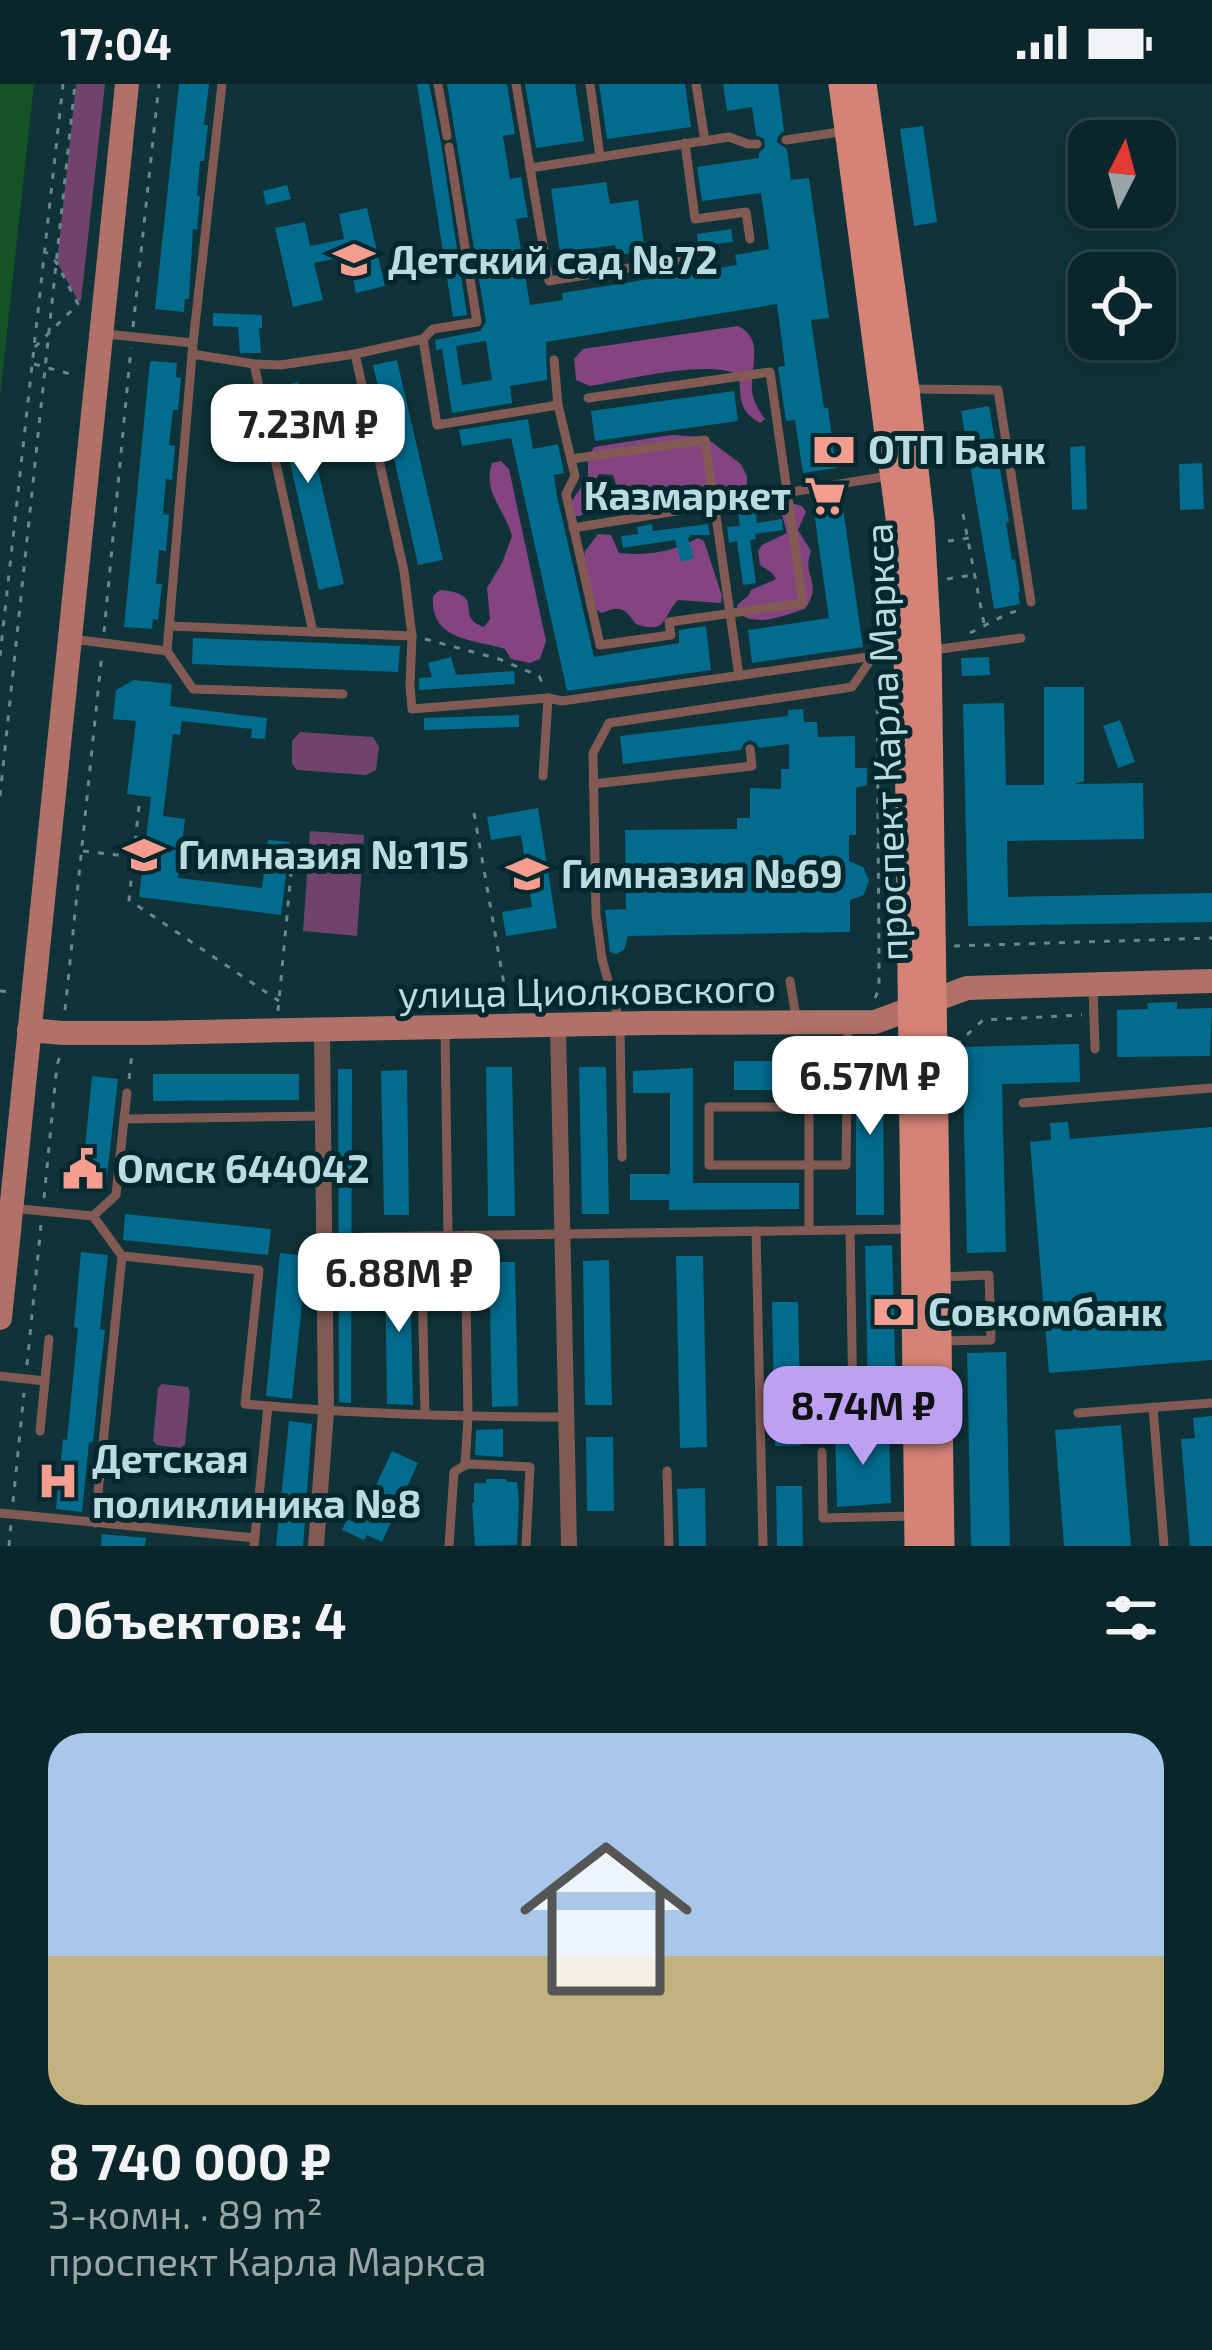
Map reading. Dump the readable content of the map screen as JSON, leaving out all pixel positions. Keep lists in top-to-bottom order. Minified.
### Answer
{"streets":{"main road":["проспект Карла Маркса","улица Циолковского"]},"crossings":[["проспект Карла Маркса","улица Циолковского"]],"places":{"school or university":["Детский сад №72","Гимназия №115","Гимназия №69"],"bank":["ОТП Банк","Совкомбанк"],"supermarket":["Казмаркет"],"public building":["Омск 644042"],"hospital":["Детская поликлиника №8"]},"north":"top","page":{"status":"17:04","price":["7.23M ₽","6.57M ₽","6.88M ₽","8.74M ₽"],"heading":"Объектов: 4","list":[{"name":"8 740 000 ₽","note":"3-комн. · 89 m² · проспект Карла Маркса"}]}}
